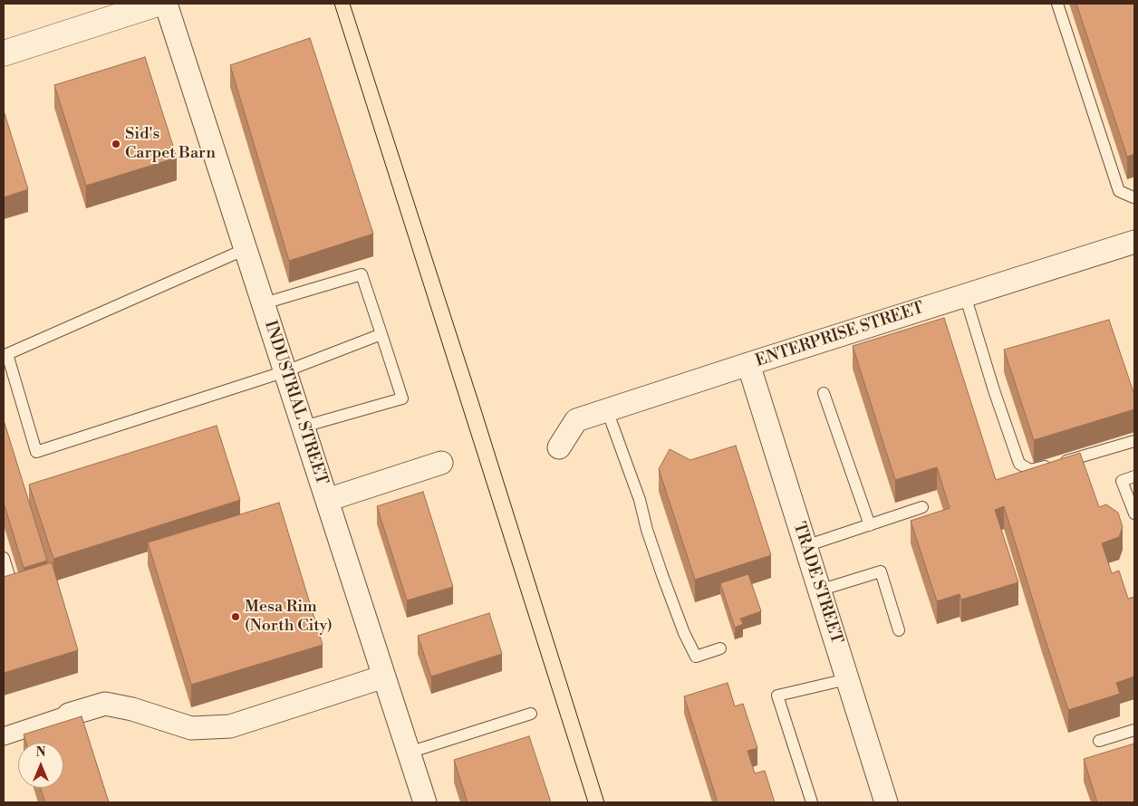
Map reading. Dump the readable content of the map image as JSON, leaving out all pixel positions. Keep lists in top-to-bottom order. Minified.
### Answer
{"streets":{"street":["ENTERPRISE STREET","INDUSTRIAL STREET","TRADE STREET"]},"crossings":[["ENTERPRISE STREET","TRADE STREET"]],"places":["Sid's Carpet Barn","Mesa Rim (North City)"],"north":"top"}
